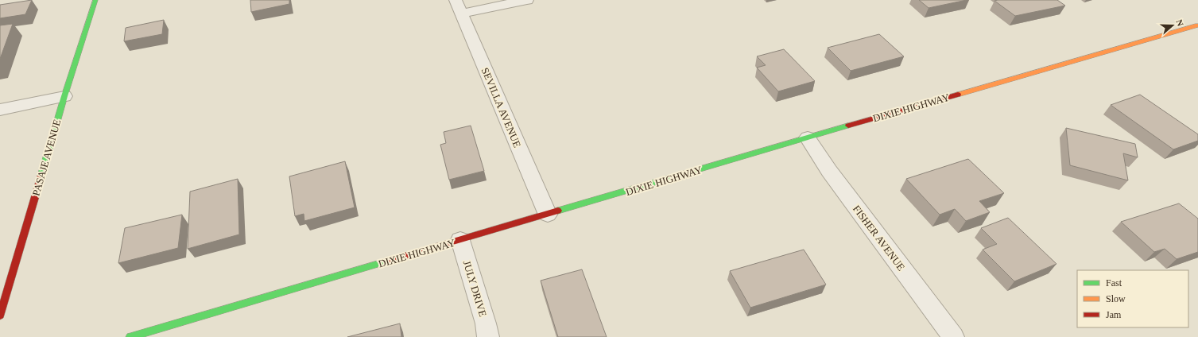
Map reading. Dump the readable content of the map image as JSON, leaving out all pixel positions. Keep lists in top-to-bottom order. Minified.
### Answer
{"streets":{"street":["SEVILLA AVENUE","DIXIE HIGHWAY","PASAJE AVENUE","FISHER AVENUE","JULY DRIVE"]},"crossings":[["SEVILLA AVENUE","DIXIE HIGHWAY"],["DIXIE HIGHWAY","FISHER AVENUE"],["DIXIE HIGHWAY","JULY DRIVE"]],"legend":["Fast","Slow","Jam"],"north":"right"}
